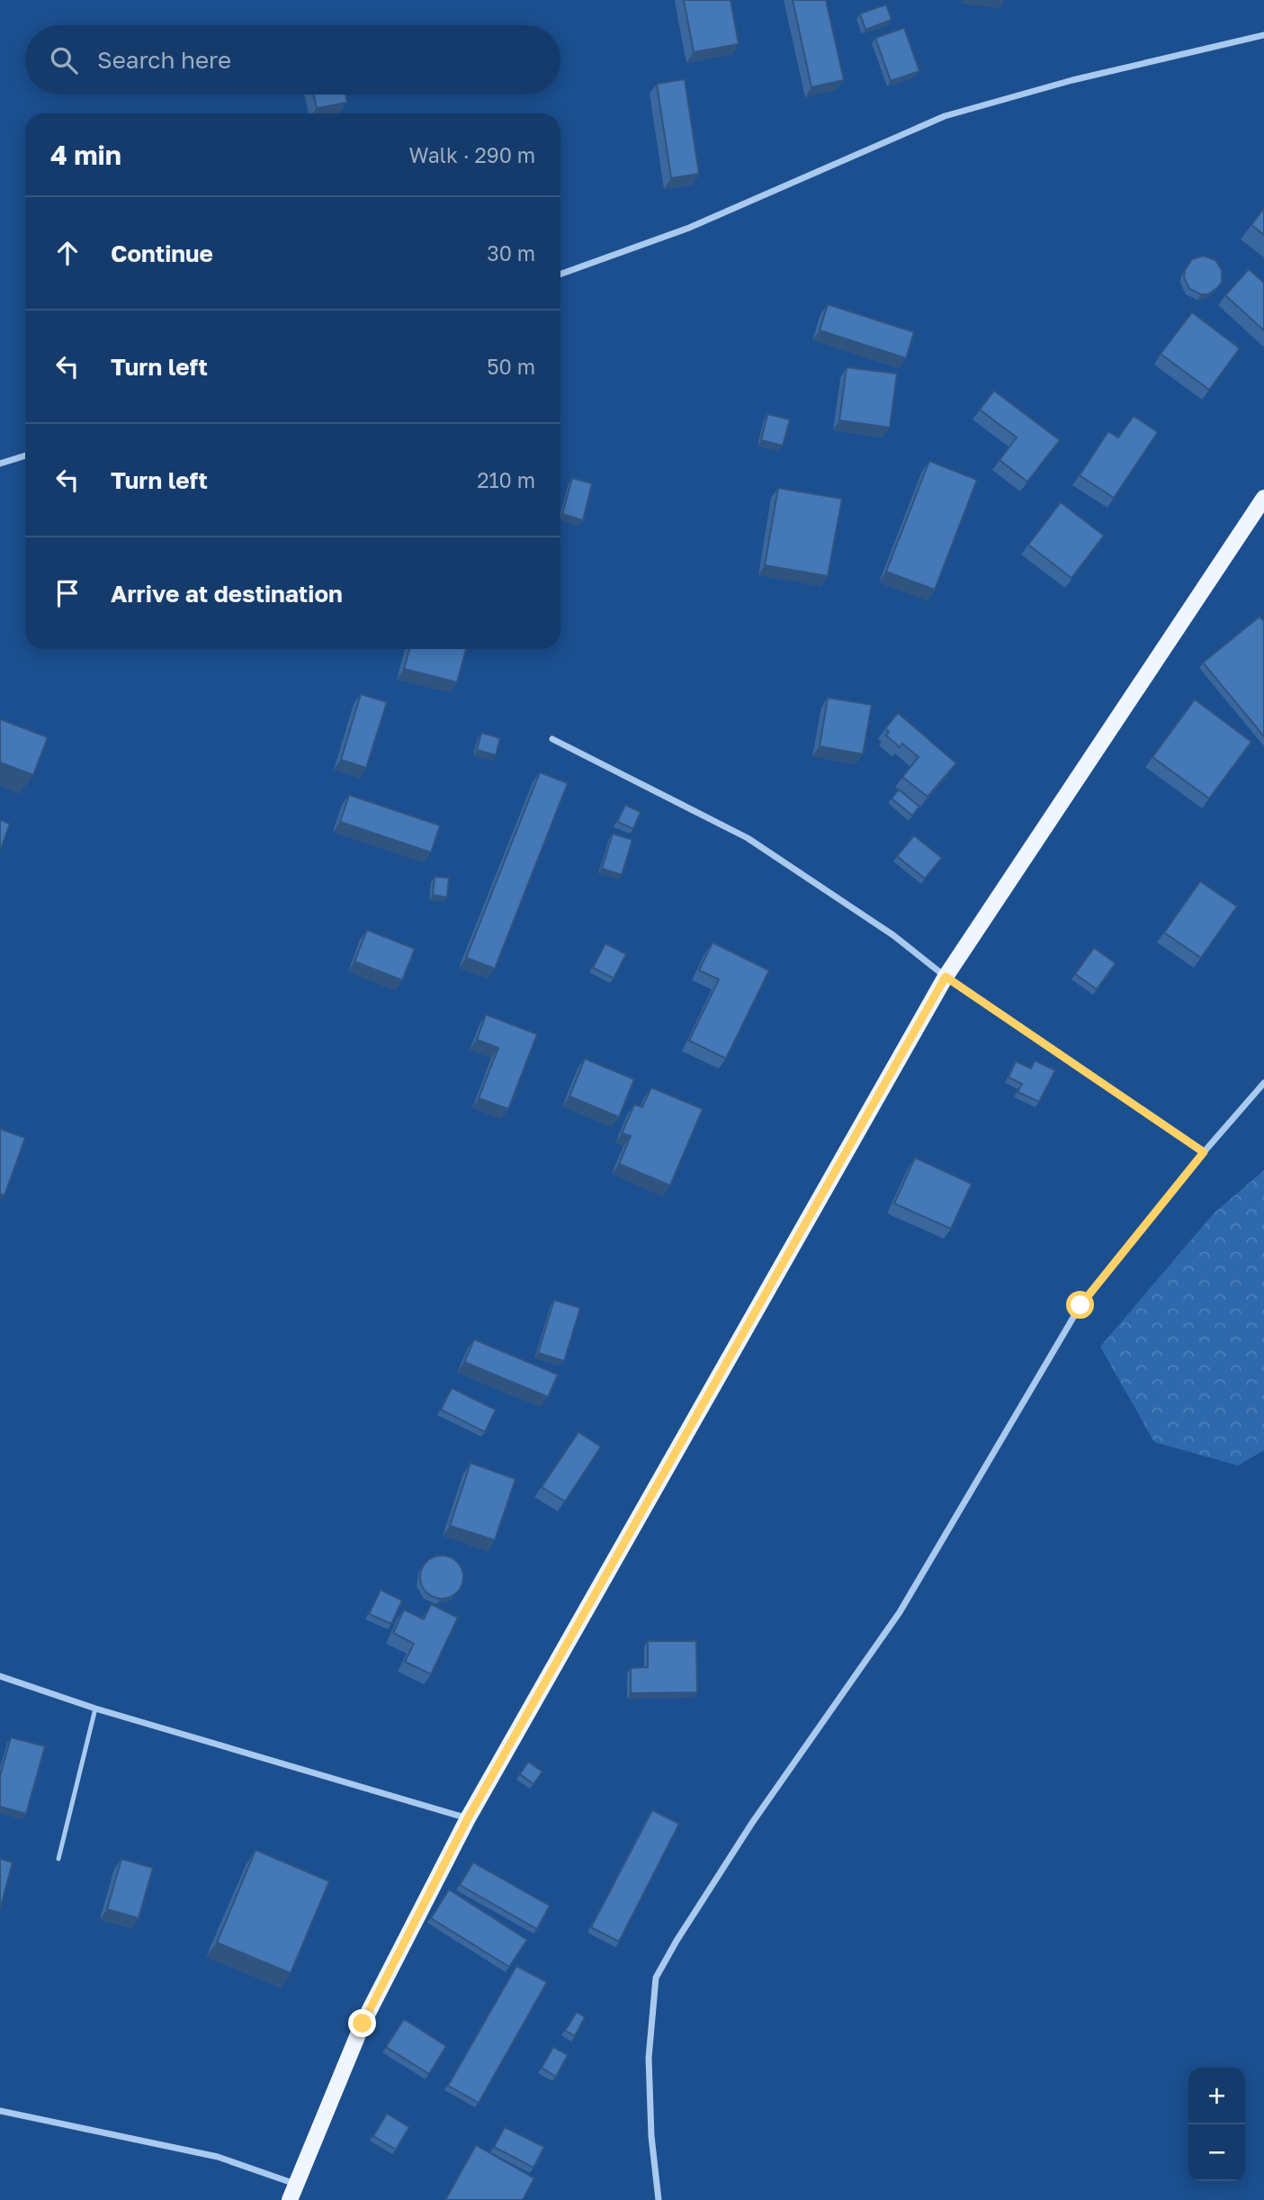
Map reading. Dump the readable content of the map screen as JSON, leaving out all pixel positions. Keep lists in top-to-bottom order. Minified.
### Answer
{"page":{"search":"Search here","heading":["4 min","Walk · 290 m"],"list":[["Continue","30 m"],["Turn left","50 m"],["Turn left","210 m"],"Arrive at destination"],"map_buttons":["+","−"]}}
